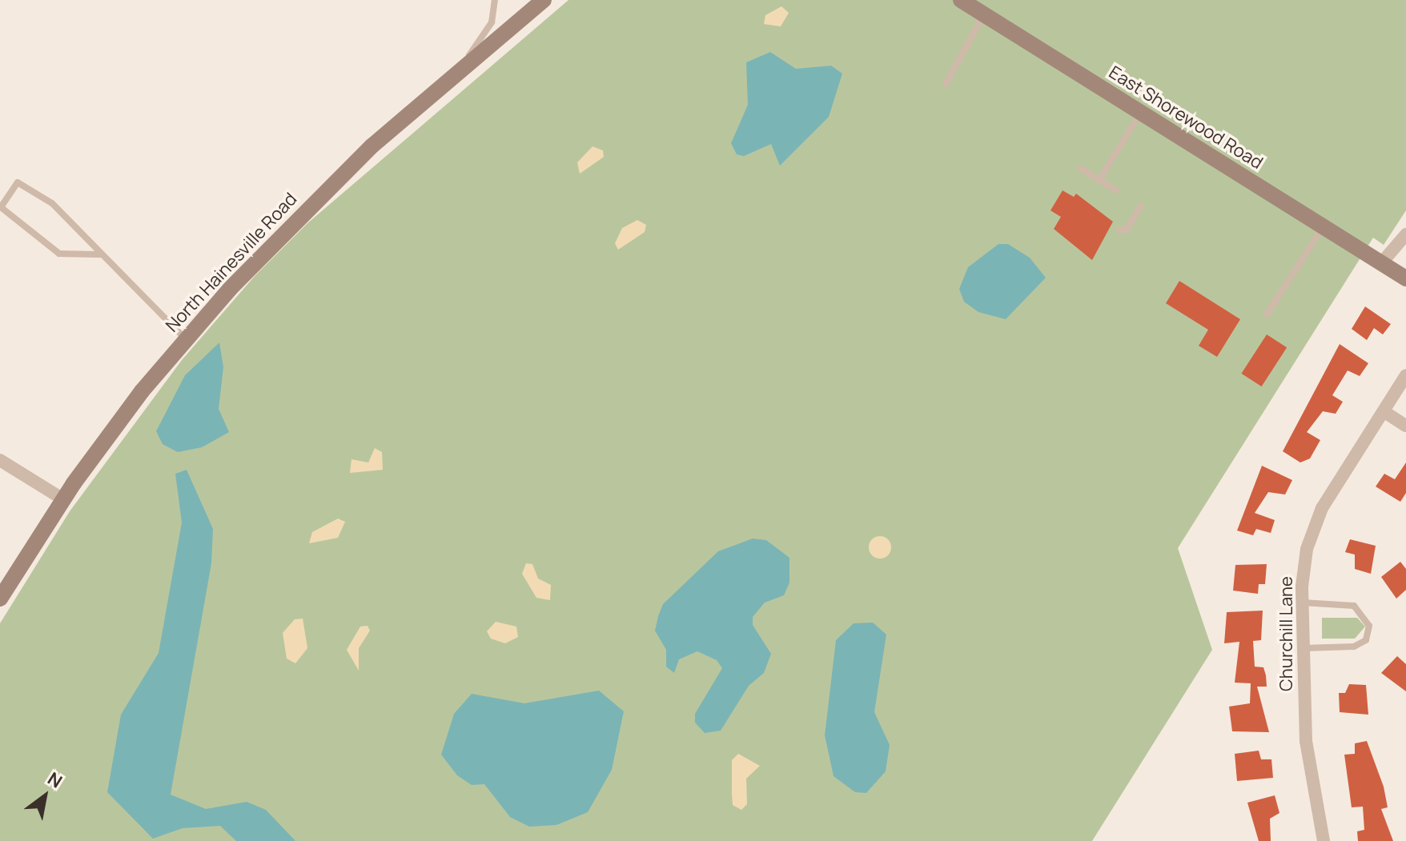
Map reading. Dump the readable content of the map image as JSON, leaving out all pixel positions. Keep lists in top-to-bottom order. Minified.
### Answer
{"streets":{"main road":["East Shorewood Road","North Hainesville Road"],"street":["Churchill Lane"]},"north":"top right"}
